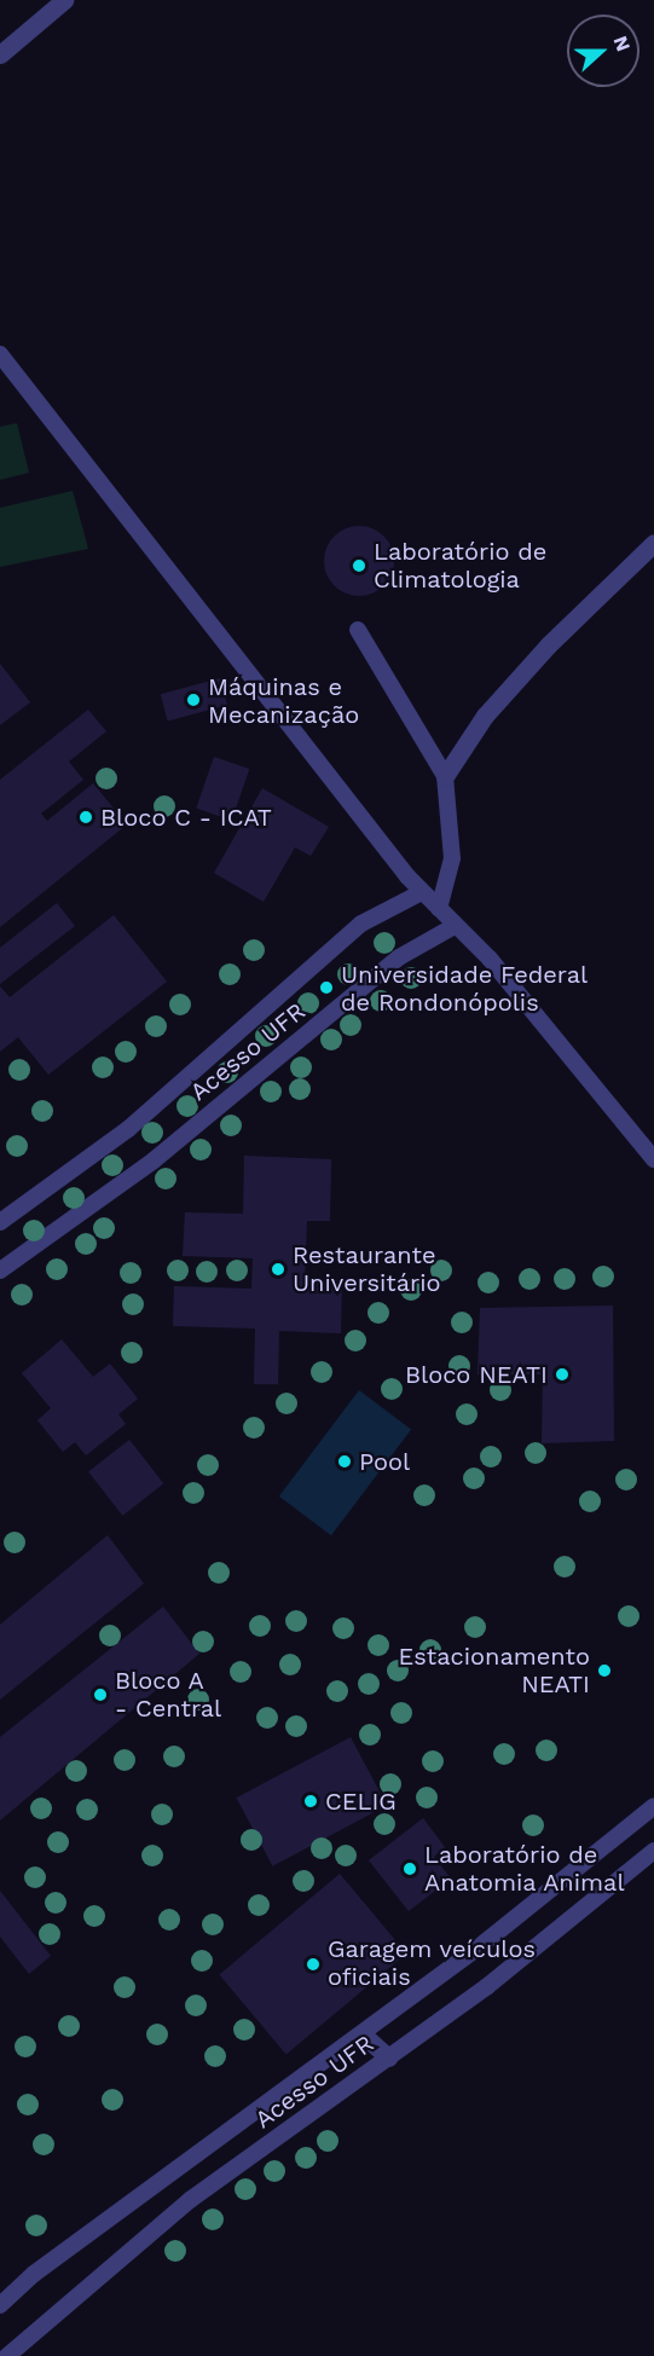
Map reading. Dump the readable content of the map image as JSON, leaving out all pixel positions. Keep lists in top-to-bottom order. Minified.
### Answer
{"streets":{"lane":["Acesso UFR"]},"places":["Laboratório de Climatologia","Máquinas e Mecanização","Bloco C - ICAT","Universidade Federal de Rondonópolis","Restaurante Universitário","Bloco NEATI","Pool","Estacionamento NEATI","Bloco A - Central","CELIG","Laboratório de Anatomia Animal","Garagem veículos oficiais"],"north":"right"}
